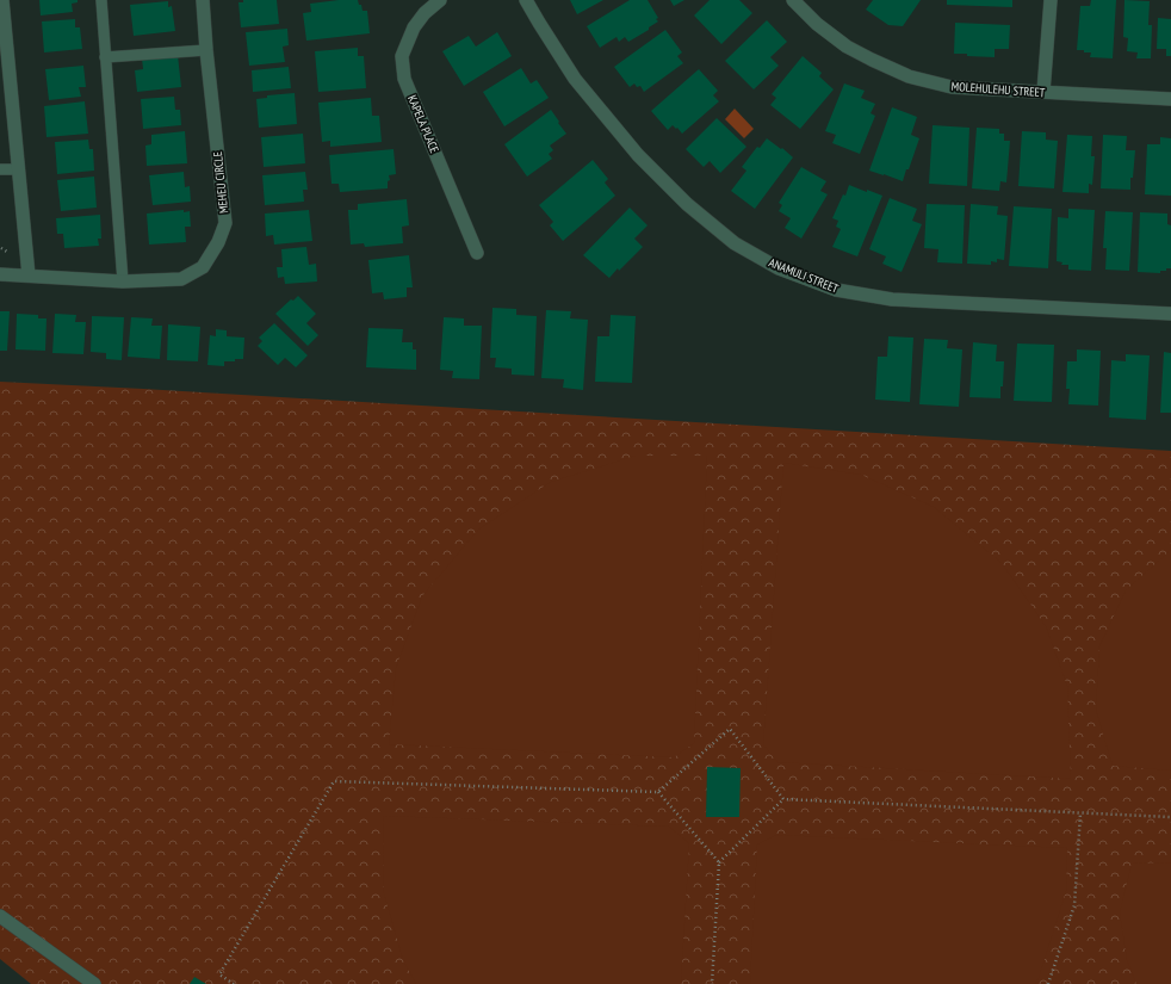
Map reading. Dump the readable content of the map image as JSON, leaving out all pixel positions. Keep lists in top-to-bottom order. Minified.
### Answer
{"streets":{"street":["MOLEHULEHU STREET","KAPELA PLACE","MEHEU CIRCLE","ANAMULI STREET"]}}
